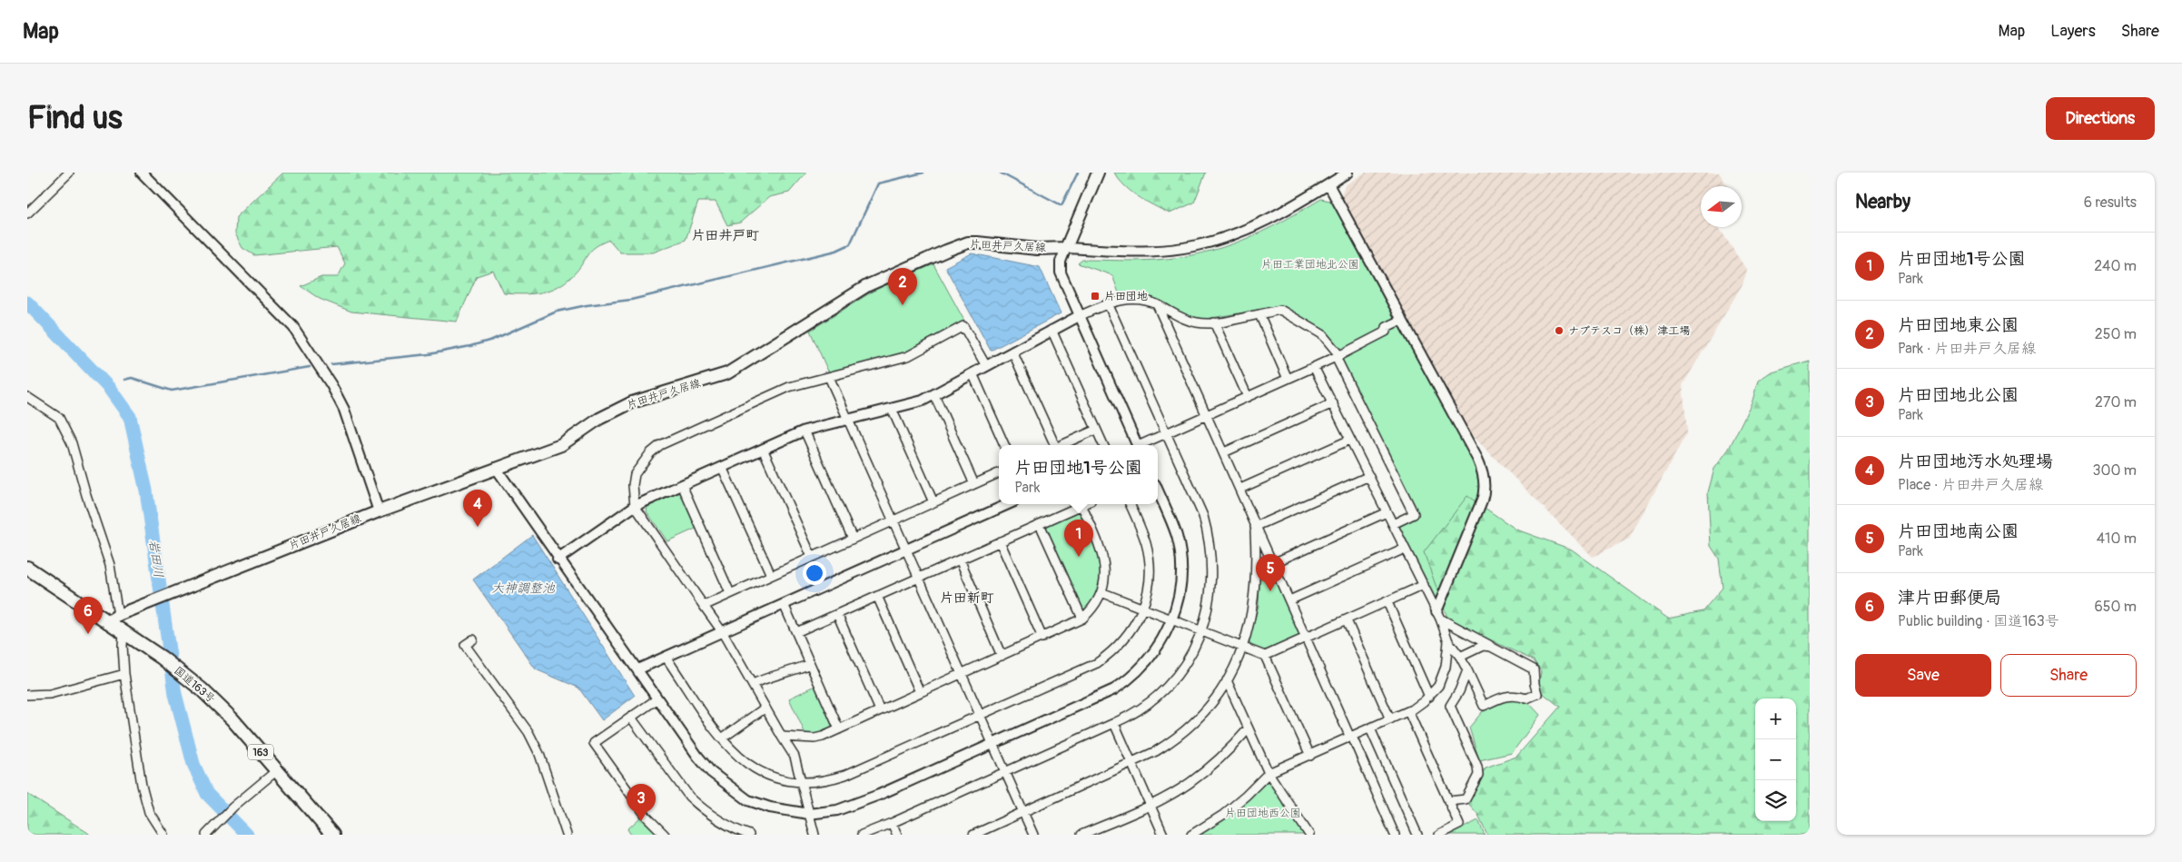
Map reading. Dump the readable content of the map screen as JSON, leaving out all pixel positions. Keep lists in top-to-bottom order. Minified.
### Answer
{"streets":{"highway":["国道163号","163"],"main road":["片田井戸久居線"]},"crossings":[["片田井戸久居線","国道163号"]],"districts":["片田井戸町","片田新町"],"water":["岩田川","大神調整池"],"parks":["片田工業団地北公園","片田団地西公園"],"places":{"transit":["片田団地"],"other":["ナブテスコ（株） 津工場"]},"north":"left","page":{"header":"Map","nav":["Map","Layers","Share"],"buttons":["Directions",["Save","Share"]],"title":"Find us","heading":["Nearby","6 results"],"list":[{"mark":"1","name":"片田団地1号公園","note":"Park","value":"240 m"},{"mark":"2","name":"片田団地東公園","note":"Park · 片田井戸久居線","value":"250 m"},{"mark":"3","name":"片田団地北公園","note":"Park","value":"270 m"},{"mark":"4","name":"片田団地汚水処理場","note":"Place · 片田井戸久居線","value":"300 m"},{"mark":"5","name":"片田団地南公園","note":"Park","value":"410 m"},{"mark":"6","name":"津片田郵便局","note":"Public building · 国道163号","value":"650 m"}],"pins":["2","4","1","5","6","3"],"popup":["片田団地1号公園","Park"],"map_buttons":["+","−"]}}
